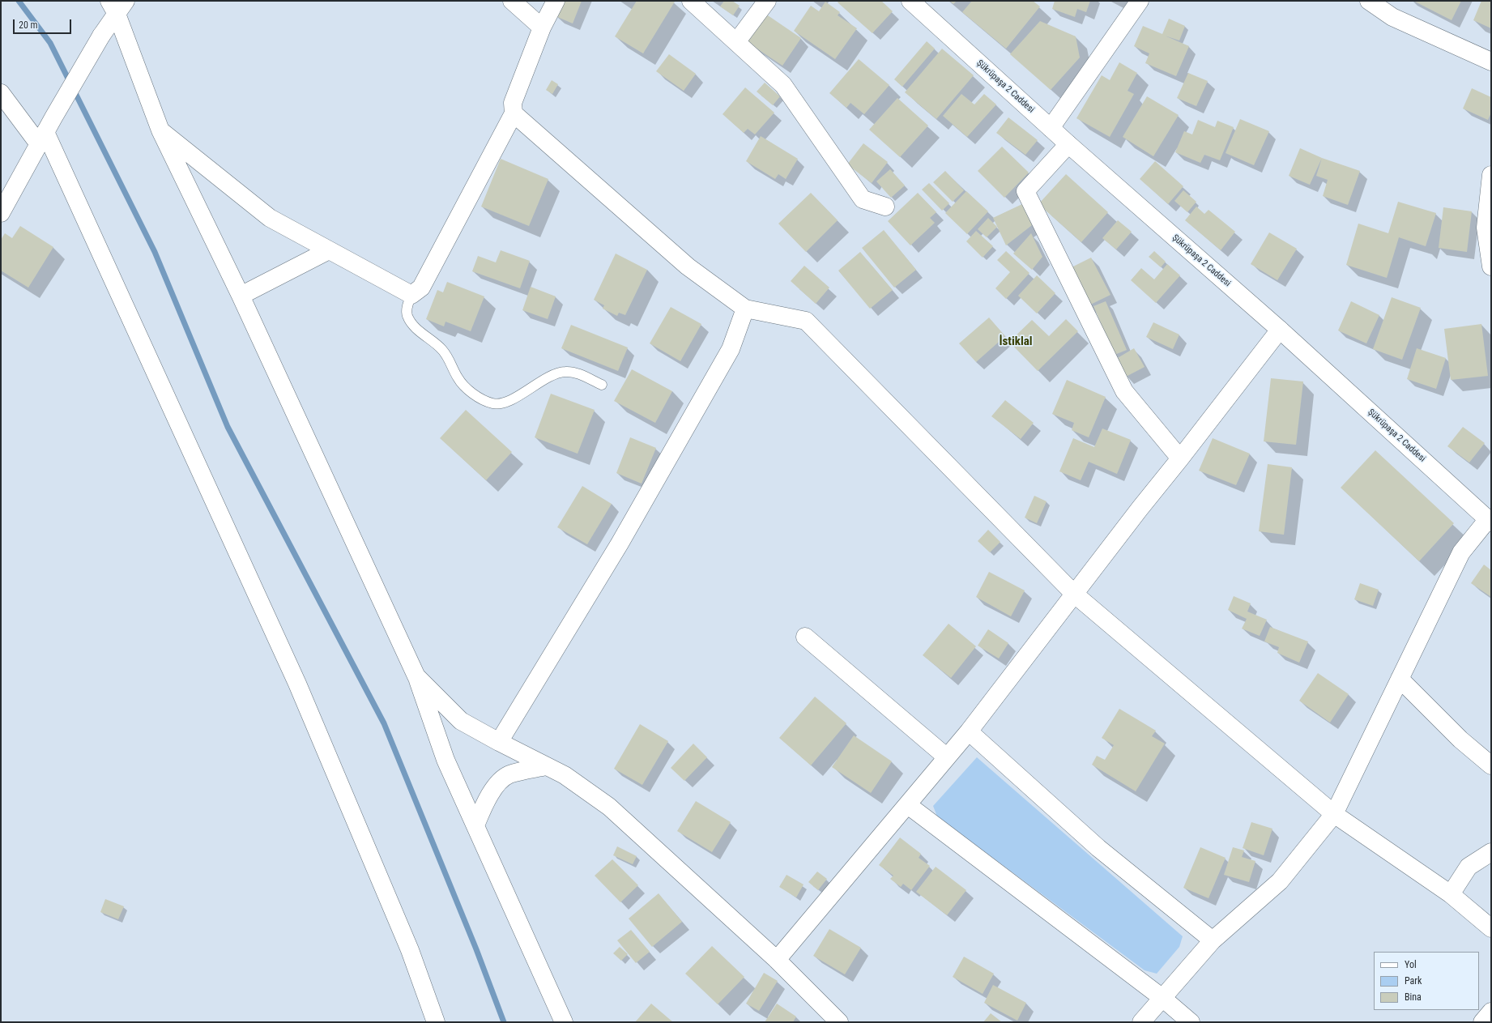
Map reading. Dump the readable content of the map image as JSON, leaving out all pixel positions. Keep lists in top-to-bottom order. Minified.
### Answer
{"streets":{"street":["Şükrüpaşa 2 Caddesi"]},"districts":["İstiklal"],"legend":["Yol","Park","Bina"],"scale_bar":"20 m"}
